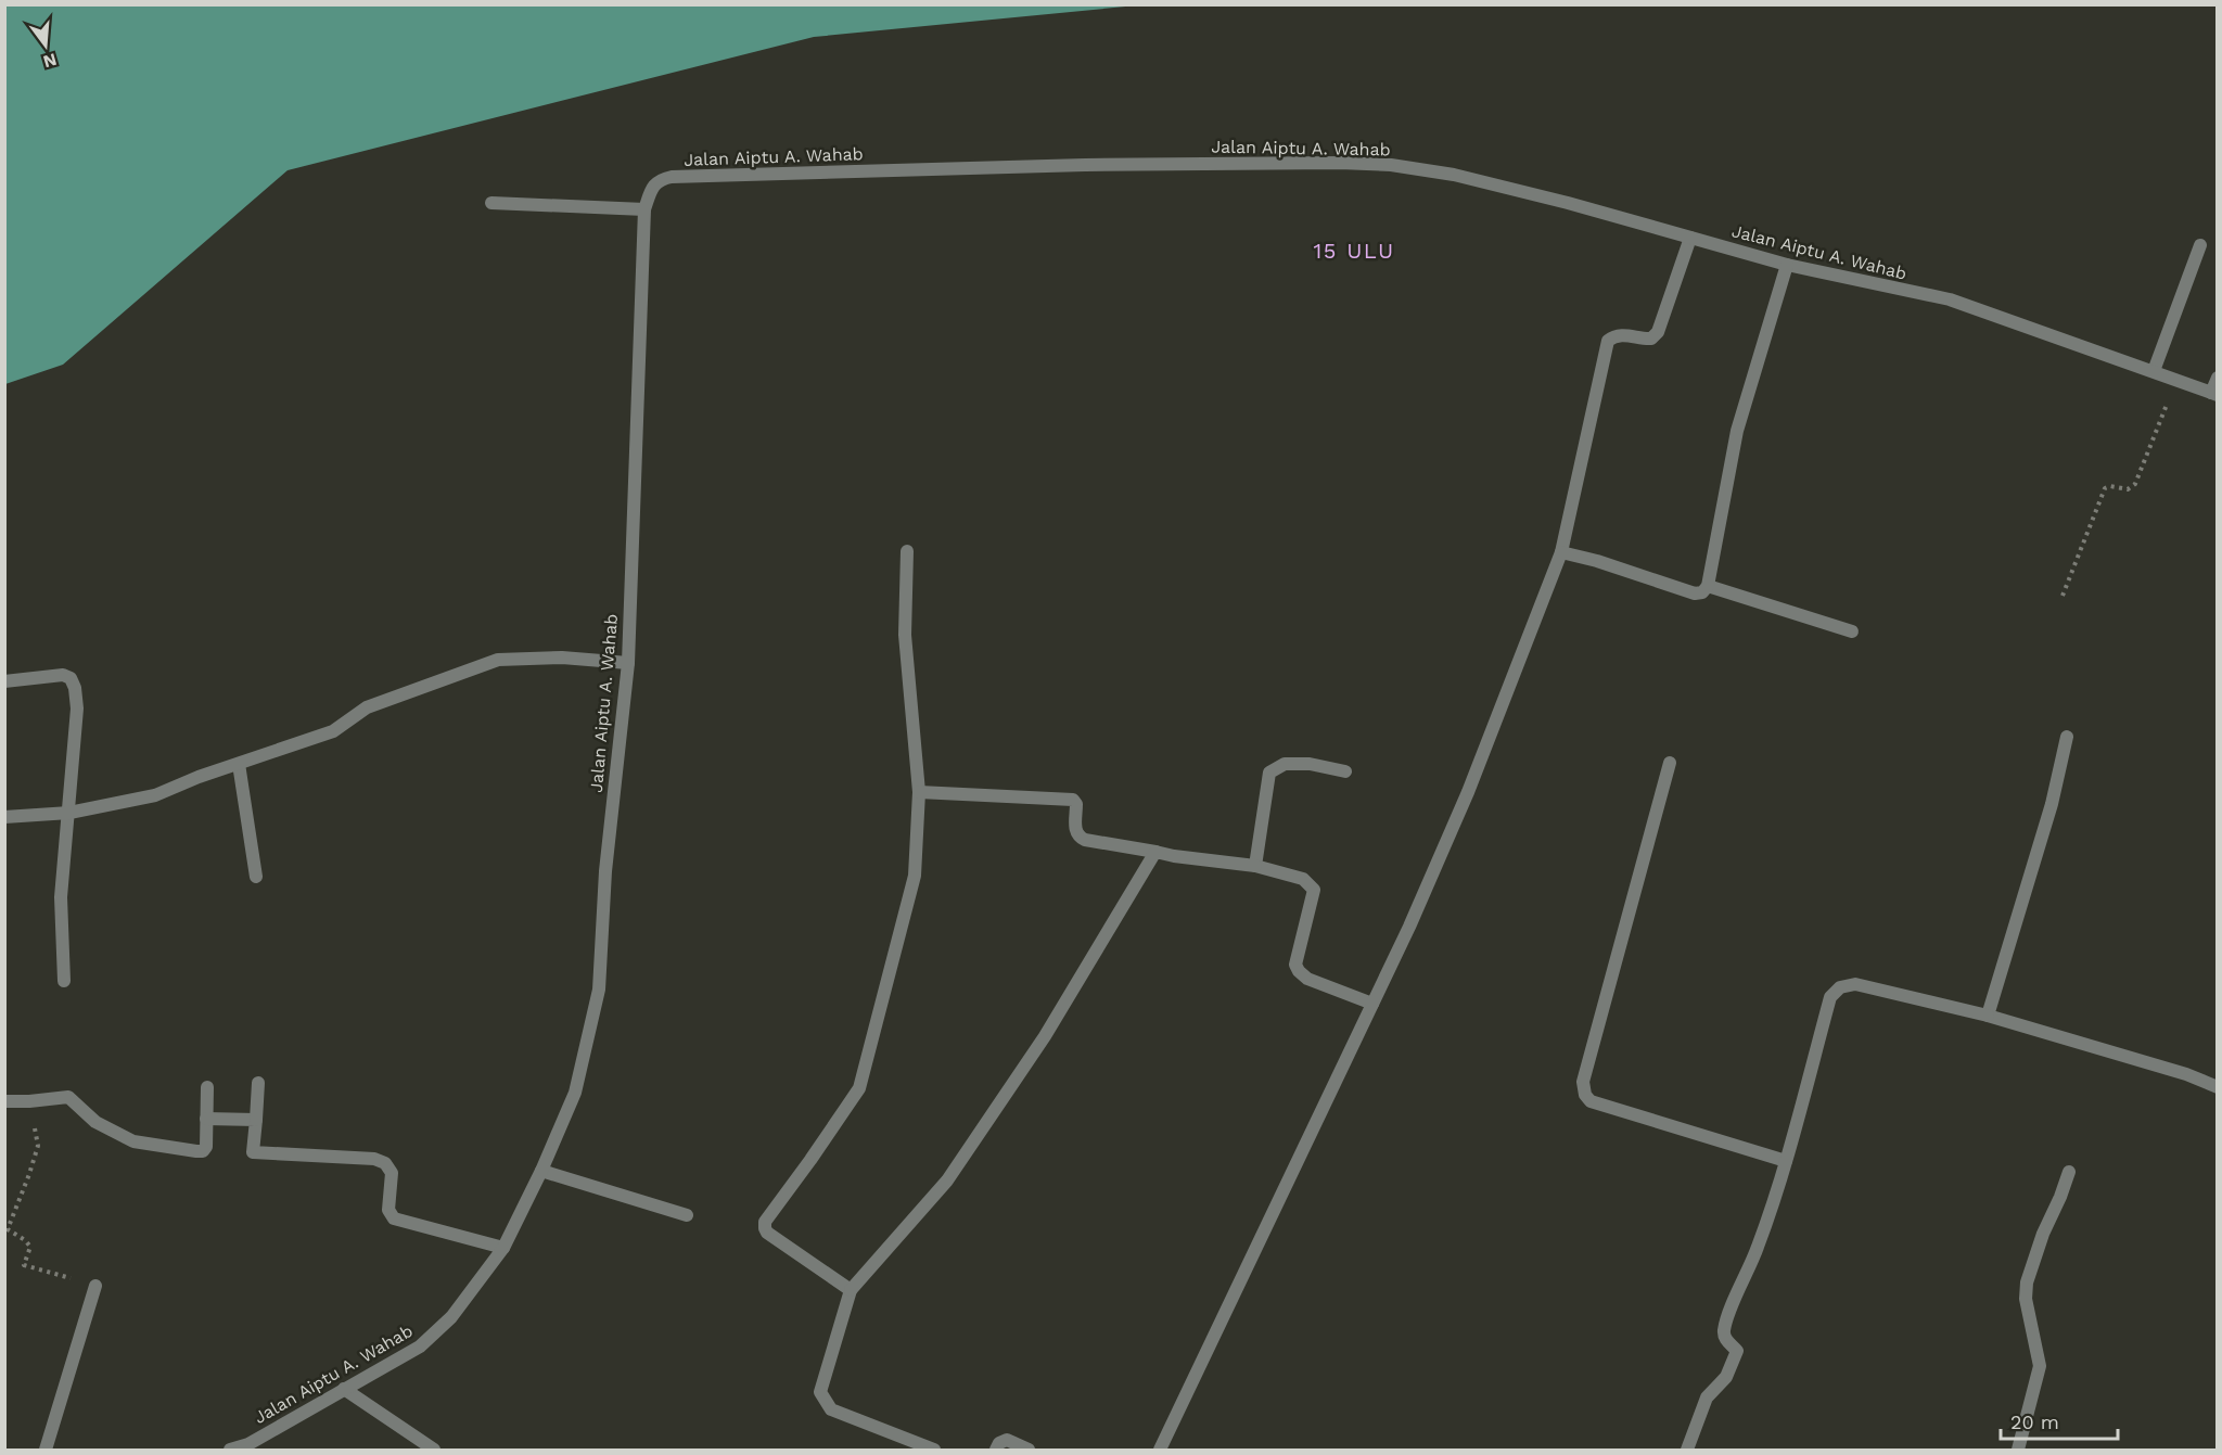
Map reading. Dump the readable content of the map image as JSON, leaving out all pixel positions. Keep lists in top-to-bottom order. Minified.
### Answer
{"streets":{"street":["Jalan Aiptu A. Wahab"]},"districts":["15 ULU"],"scale_bar":"20 m","north":"bottom"}
